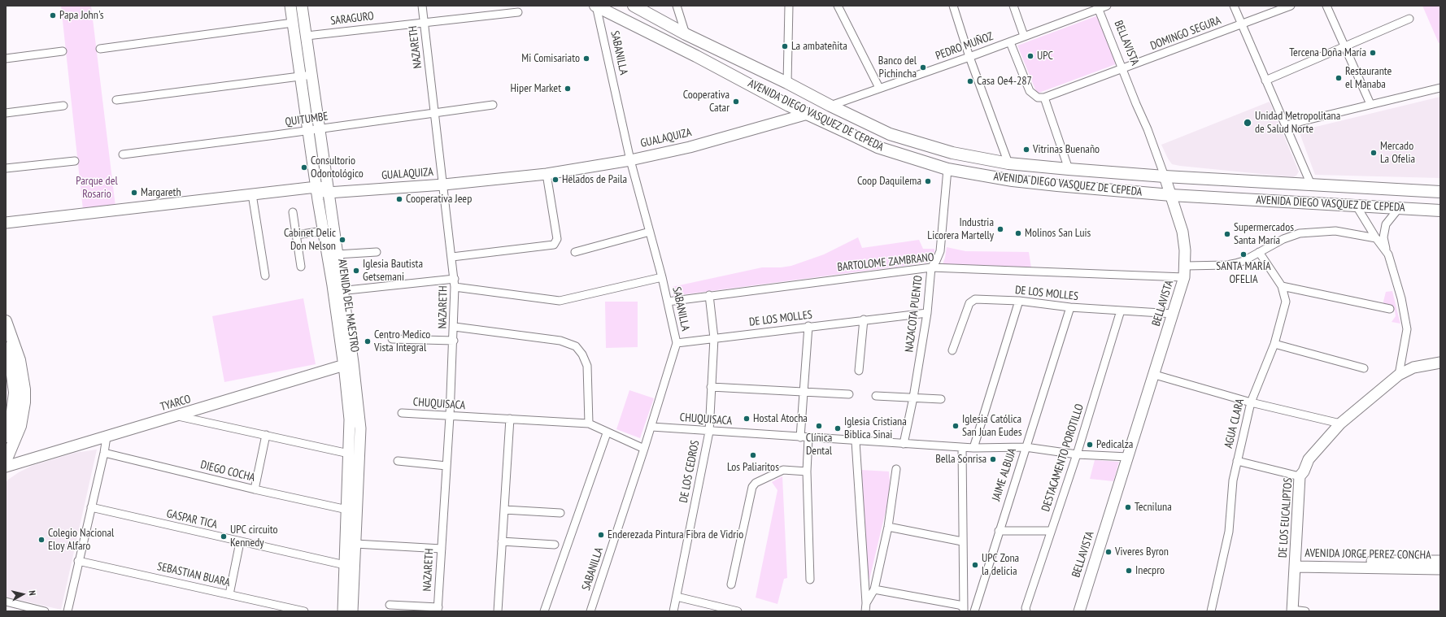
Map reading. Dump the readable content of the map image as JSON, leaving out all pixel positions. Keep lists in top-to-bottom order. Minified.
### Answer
{"streets":{"main road":["AVENIDA DIEGO VASQUEZ DE CEPEDA"],"street":["SARAGURO","DOMINGO SEGURA","BELLAVISTA","PEDRO MUÑOZ","NAZARETH","SABANILLA","QUITUMBE","GUALAQUIZA","BARTOLOME ZAMBRANO","DE LOS MOLLES","AVENIDA DEL MAESTRO","NAZACOTA PUENTO","TYARCO","CHUQUISACA","AGUA CLARA","DESTACAMENTO POROTILLO","DIEGO COCHA","DE LOS CEDROS","JAIME ALBUJA","DE LOS EUCALIPTOS","GASPAR TICA","AVENIDA JORGE PEREZ CONCHA","SEBASTIAN BUARA"]},"crossings":[["SARAGURO","NAZARETH"],["SARAGURO","AVENIDA DEL MAESTRO"],["DOMINGO SEGURA","BELLAVISTA"],["BELLAVISTA","PEDRO MUÑOZ"],["BELLAVISTA","AVENIDA DIEGO VASQUEZ DE CEPEDA"],["BELLAVISTA","BARTOLOME ZAMBRANO"],["BELLAVISTA","DE LOS MOLLES"],["BELLAVISTA","CHUQUISACA"],["PEDRO MUÑOZ","AVENIDA DIEGO VASQUEZ DE CEPEDA"],["NAZARETH","QUITUMBE"],["NAZARETH","GUALAQUIZA"],["NAZARETH","CHUQUISACA"],["SABANILLA","AVENIDA DIEGO VASQUEZ DE CEPEDA"],["SABANILLA","GUALAQUIZA"],["SABANILLA","BARTOLOME ZAMBRANO"],["SABANILLA","DE LOS MOLLES"],["SABANILLA","CHUQUISACA"],["AVENIDA DIEGO VASQUEZ DE CEPEDA","GUALAQUIZA"],["AVENIDA DIEGO VASQUEZ DE CEPEDA","NAZACOTA PUENTO"],["QUITUMBE","AVENIDA DEL MAESTRO"],["GUALAQUIZA","AVENIDA DEL MAESTRO"],["BARTOLOME ZAMBRANO","NAZACOTA PUENTO"],["BARTOLOME ZAMBRANO","DE LOS CEDROS"],["DE LOS MOLLES","NAZACOTA PUENTO"],["DE LOS MOLLES","DESTACAMENTO POROTILLO"],["DE LOS MOLLES","DE LOS CEDROS"],["DE LOS MOLLES","JAIME ALBUJA"],["AVENIDA DEL MAESTRO","TYARCO"],["AVENIDA DEL MAESTRO","DIEGO COCHA"],["AVENIDA DEL MAESTRO","GASPAR TICA"],["NAZACOTA PUENTO","CHUQUISACA"],["CHUQUISACA","DESTACAMENTO POROTILLO"],["CHUQUISACA","DE LOS CEDROS"],["CHUQUISACA","JAIME ALBUJA"],["DE LOS EUCALIPTOS","AVENIDA JORGE PEREZ CONCHA"]],"parks":["Parque del Rosario"],"places":["Papa John's","La ambateñita","Tercena Doña María","UPC","Mi Comisariato","Banco del Pichincha","Restaurante el Manaba","Casa Oe4-287","Hiper Market","Cooperativa Catar","Unidad Metropolitana de Salud Norte","Vitrinas Buenaño","Mercado La Ofelia","Consultorio Odontológico","Helados de Paila","Coop Daquilema","Margareth","Cooperativa Jeep","Industria Licorera Martelly","Molinos San Luis","Supermercados Santa María","Cabinet Delic Don Nelson","SANTA MARÍA OFELIA","Iglesia Bautista Getsemani","Centro Medico Vista Integral","Hostal Atocha","Clínica Dental","Iglesia Católica San Juan Eudes","Iglesia Cristiana Biblica Sinai","Pedicalza","Los Paliaritos","Bella Sonrisa","Tecniluna","Enderezada Pintura Fibra de Vidrio","UPC circuito Kennedy","Colegio Nacional Eloy Alfaro","Viveres Byron","UPC Zona la delicia","Inecpro"],"north":"right"}
